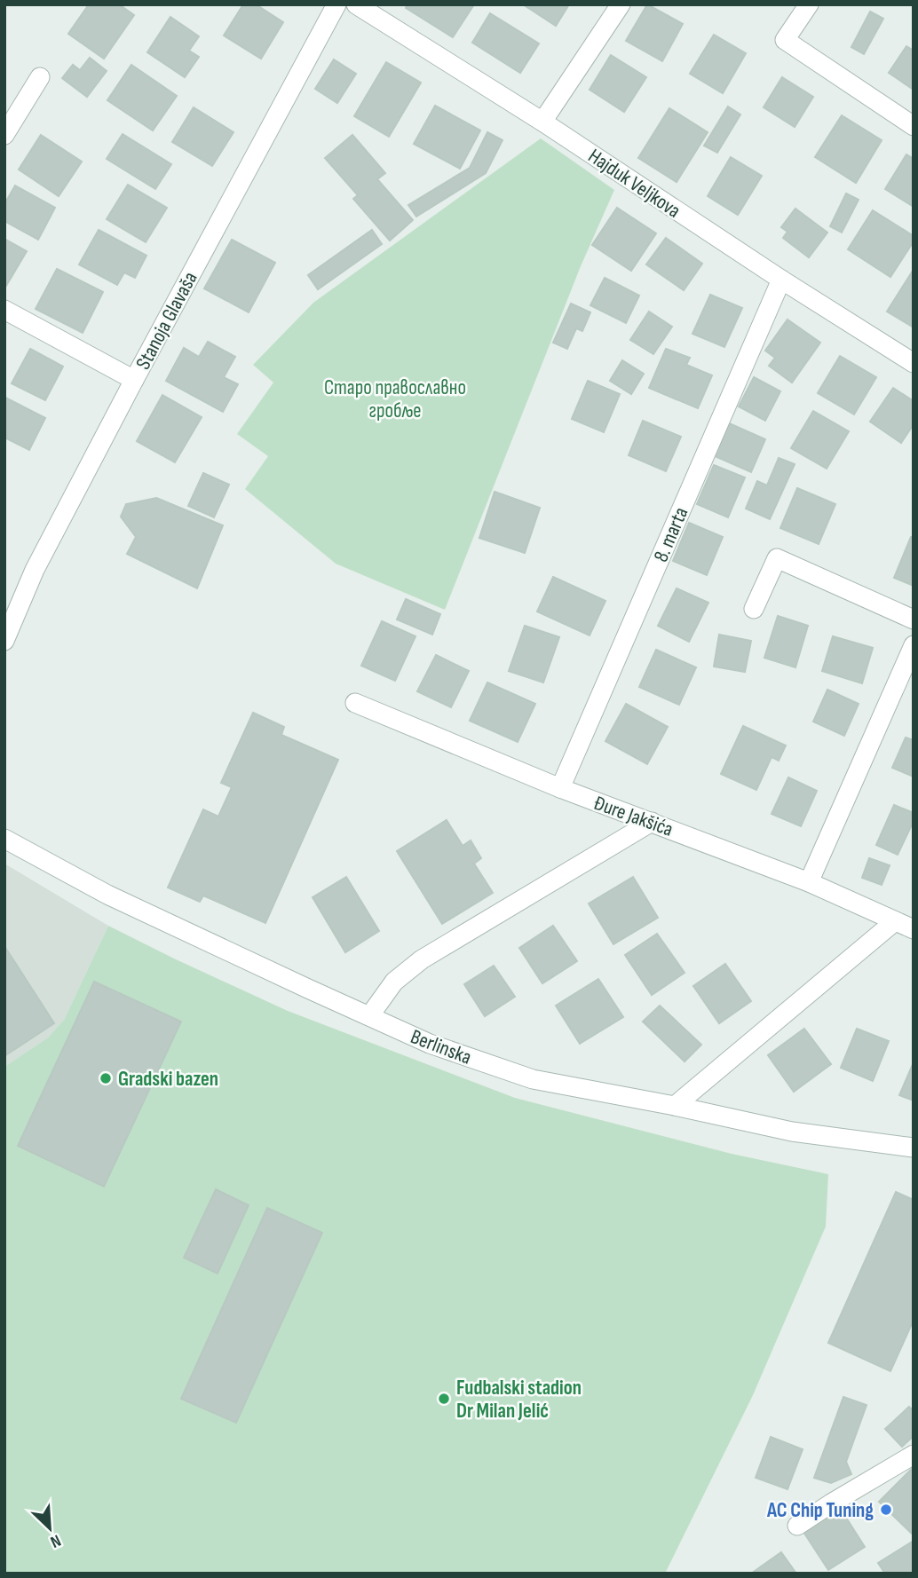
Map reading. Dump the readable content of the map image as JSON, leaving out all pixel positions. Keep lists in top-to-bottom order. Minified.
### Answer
{"streets":{"street":["Hajduk Veljkova","Stanoja Glavaša","8. marta","Đure Jakšića","Berlinska"]},"crossings":[["Hajduk Veljkova","8. marta"],["8. marta","Đure Jakšića"]],"parks":["Старо православно гробље"],"places":["Gradski bazen","Fudbalski stadion Dr Milan Jelić","AC Chip Tuning"],"north":"bottom right"}
